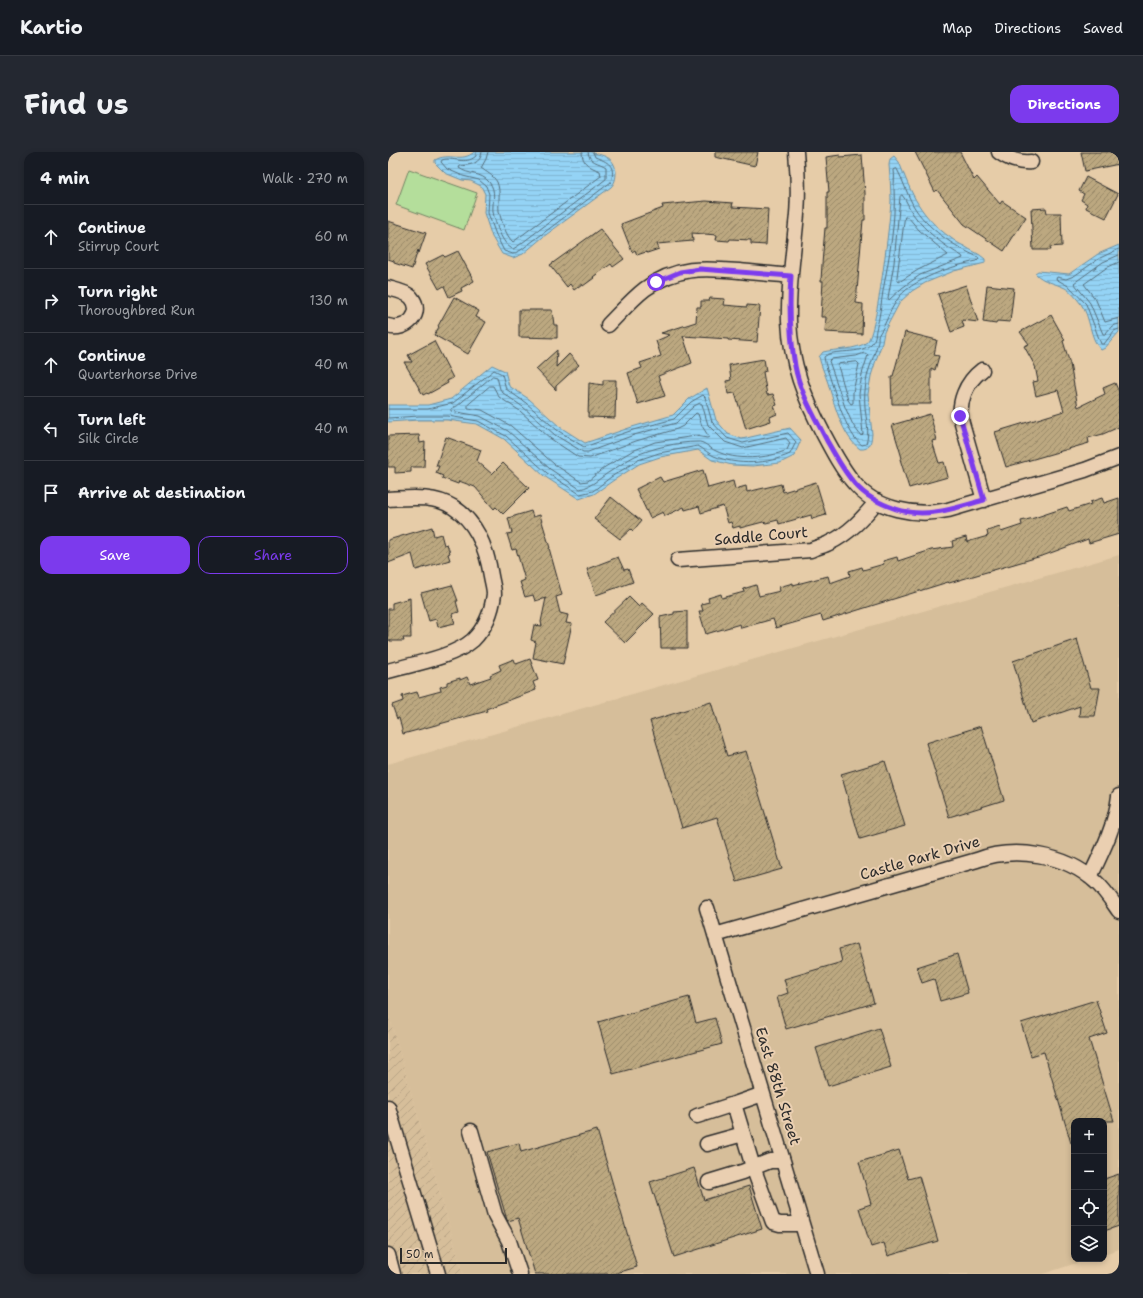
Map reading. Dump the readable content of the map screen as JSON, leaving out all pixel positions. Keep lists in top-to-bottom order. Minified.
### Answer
{"streets":{"street":["Saddle Court","Castle Park Drive","East 88th Street"]},"crossings":[["Castle Park Drive","East 88th Street"]],"scale_bar":"50 m","page":{"header":"Kartio","nav":["Map","Directions","Saved"],"title":"Find us","buttons":["Directions",["Save","Share"]],"heading":["4 min","Walk · 270 m"],"list":[["Continue","Stirrup Court","60 m"],["Turn right","Thoroughbred Run","130 m"],["Continue","Quarterhorse Drive","40 m"],["Turn left","Silk Circle","40 m"],"Arrive at destination"],"map_buttons":["+","−"],"scale":"50 m"}}
